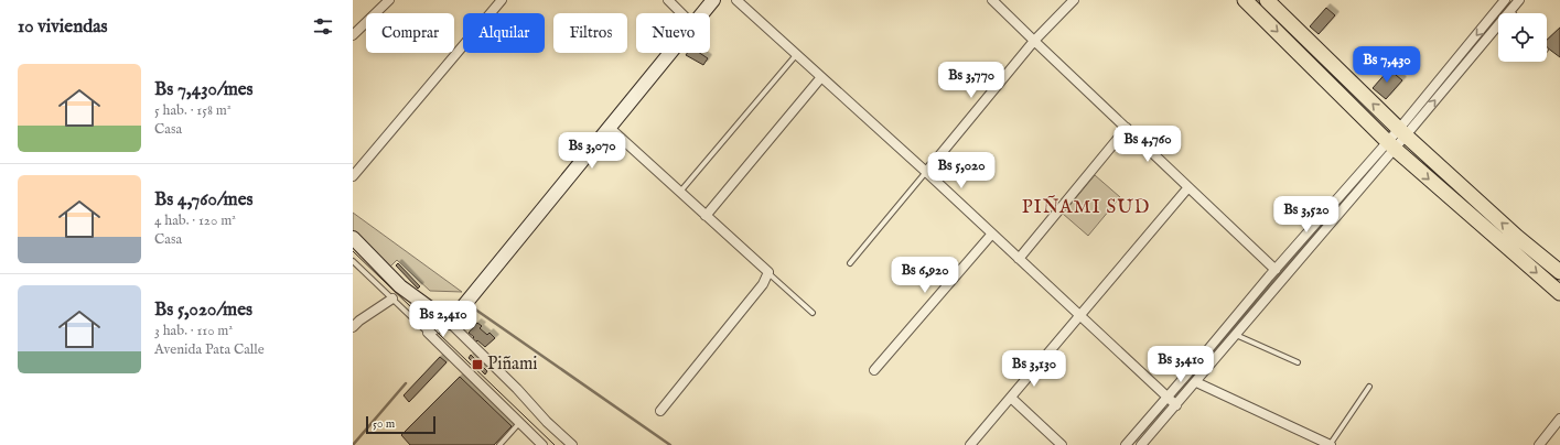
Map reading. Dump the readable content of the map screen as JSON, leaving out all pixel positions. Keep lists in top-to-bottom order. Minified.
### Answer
{"districts":["PIÑAMI SUD"],"places":{"transit":["Piñami"]},"scale_bar":"50 m","page":{"heading":"10 viviendas","chip":["Comprar","Alquilar","Filtros","Nuevo"],"price":["Bs 7,430","Bs 3,770","Bs 4,760","Bs 3,070","Bs 5,020","Bs 3,520","Bs 6,920","Bs 2,410","Bs 3,410","Bs 3,130"],"list":[{"name":"Bs 7,430/mes","note":"5 hab. · 158 m² · Casa"},{"name":"Bs 4,760/mes","note":"4 hab. · 120 m² · Casa"},{"name":"Bs 5,020/mes","note":"3 hab. · 110 m² · Avenida Pata Calle"}],"scale":"50 m"}}
